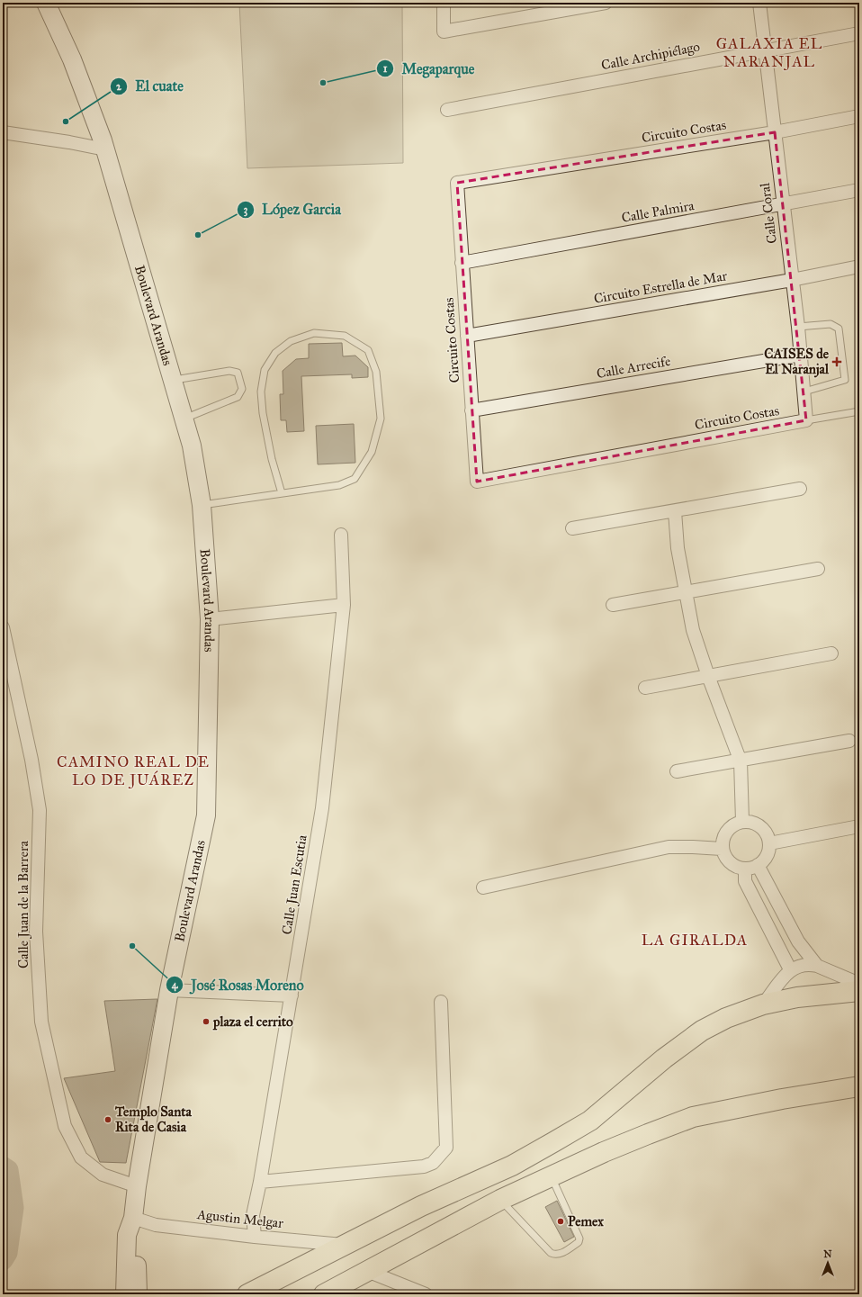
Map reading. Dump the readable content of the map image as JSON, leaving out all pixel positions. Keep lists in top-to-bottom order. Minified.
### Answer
{"streets":{"main road":["Boulevard Arandas"],"street":["Calle Archipiélago","Circuito Costas","Calle Palmira","Calle Coral","Circuito Estrella de Mar","Calle Arrecife","Calle Juan Escutia","Calle Juan de la Barrera","Agustin Melgar"]},"crossings":[["Calle Archipiélago","Calle Coral"],["Circuito Costas","Calle Palmira"],["Circuito Costas","Calle Coral"],["Circuito Costas","Circuito Estrella de Mar"],["Circuito Costas","Calle Arrecife"],["Calle Palmira","Calle Coral"],["Calle Coral","Circuito Estrella de Mar"],["Calle Coral","Calle Arrecife"],["Boulevard Arandas","Calle Juan de la Barrera"],["Boulevard Arandas","Agustin Melgar"],["Calle Juan Escutia","Agustin Melgar"]],"districts":["GALAXIA EL NARANJAL","CAMINO REAL DE LO DE JUÁREZ","LA GIRALDA"],"places":{"other":["Megaparque","El cuate","López Garcia","José Rosas Moreno","plaza el cerrito","Templo Santa Rita de Casia","Pemex"],"health":["CAISES de El Naranjal"]},"north":"top"}
